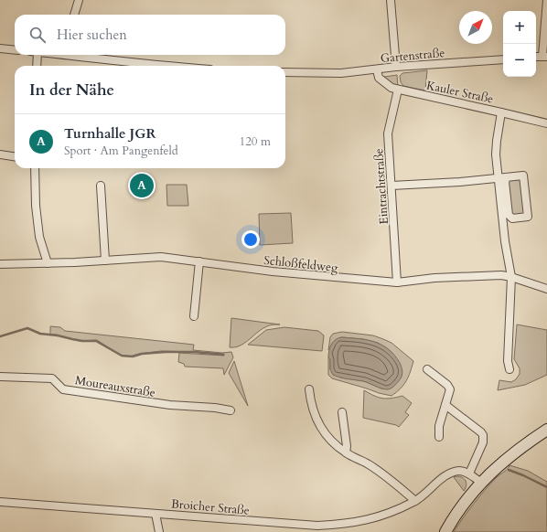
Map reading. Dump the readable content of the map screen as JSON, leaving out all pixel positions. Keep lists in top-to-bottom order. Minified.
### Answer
{"streets":{"street":["Gartenstraße","Kauler Straße","Eintrachtstraße","Schloßfeldweg","Moureauxstraße","Broicher Straße"]},"crossings":[["Gartenstraße","Kauler Straße"],["Kauler Straße","Eintrachtstraße"],["Eintrachtstraße","Schloßfeldweg"]],"north":"top right","page":{"map_buttons":["+","−"],"search":"Hier suchen","heading":"In der Nähe","list":[{"mark":"A","name":"Turnhalle JGR","note":"Sport · Am Pangenfeld","value":"120 m"}],"pins":"A"}}
